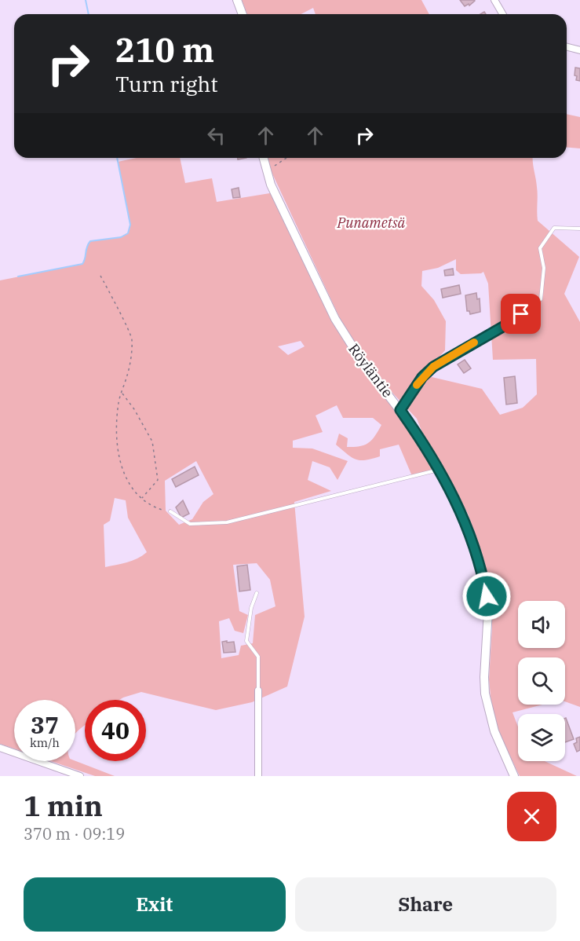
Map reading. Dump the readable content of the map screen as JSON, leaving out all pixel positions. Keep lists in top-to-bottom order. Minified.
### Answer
{"streets":{"street":["Röyläntie"]},"parks":["Punametsä"],"page":{"turn":["210 m","Turn right"],"speed":"37 km/h","limit":"40","heading":["1 min","370 m · 09:19"],"buttons":["Exit","Share"]}}
